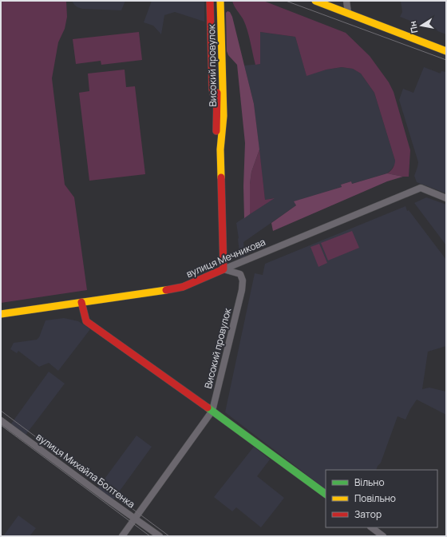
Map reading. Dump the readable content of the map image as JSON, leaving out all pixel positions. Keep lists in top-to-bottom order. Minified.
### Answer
{"streets":{"main road":["Високий провулок","вулиця Мечникова"],"street":["вулиця Михайла Болтенка"]},"crossings":[["Високий провулок","вулиця Мечникова"],["Високий провулок","вулиця Михайла Болтенка"]],"legend":["Вільно","Повільно","Затор"],"north":"left"}
